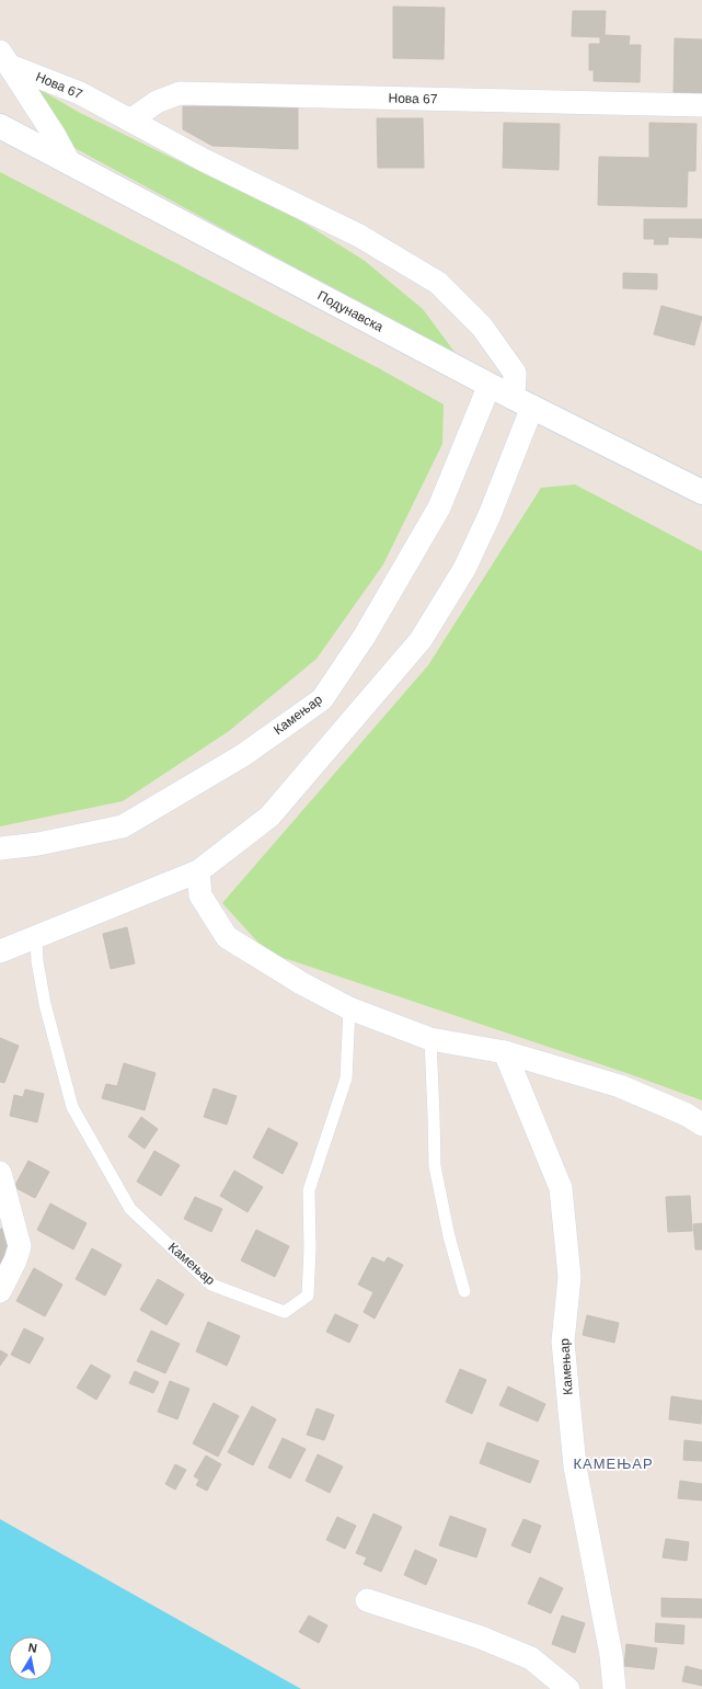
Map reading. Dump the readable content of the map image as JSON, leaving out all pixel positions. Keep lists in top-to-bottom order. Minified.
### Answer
{"streets":{"street":["Нова 67","Подунавска","Камењар"]},"crossings":[["Нова 67","Подунавска"],["Нова 67","Камењар"],["Подунавска","Камењар"]],"districts":["КАМЕЊАР"],"north":"top"}
